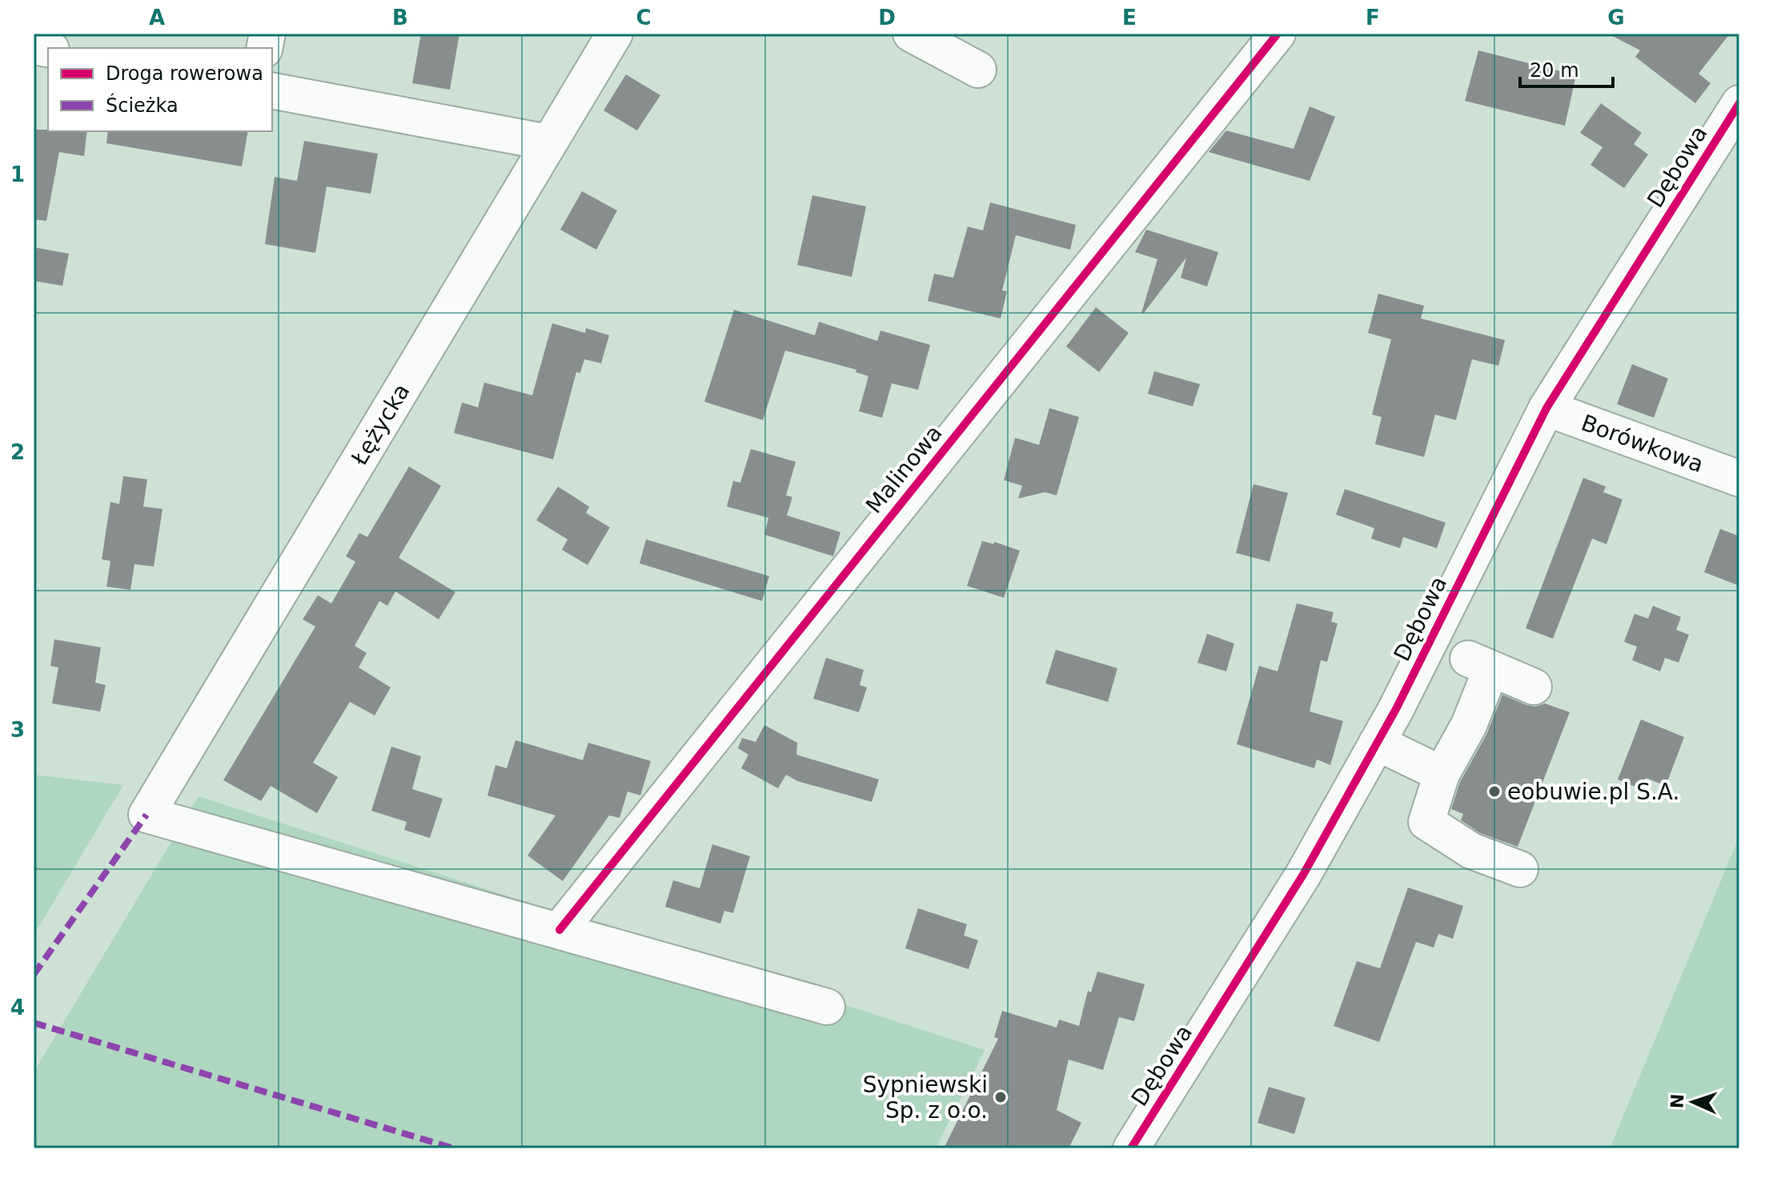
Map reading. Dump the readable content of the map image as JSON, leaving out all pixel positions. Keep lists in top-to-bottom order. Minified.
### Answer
{"streets":{"street":["Dębowa","Łężycka","Borówkowa","Malinowa"]},"crossings":[["Dębowa","Borówkowa"],["Łężycka","Malinowa"]],"places":["eobuwie.pl S.A.","Sypniewski Sp. z o.o."],"legend":["Droga rowerowa","Ścieżka"],"scale_bar":"20 m","north":"left","grid":{"columns":["A","B","C","D","E","F","G"],"rows":["1","2","3","4"]}}
